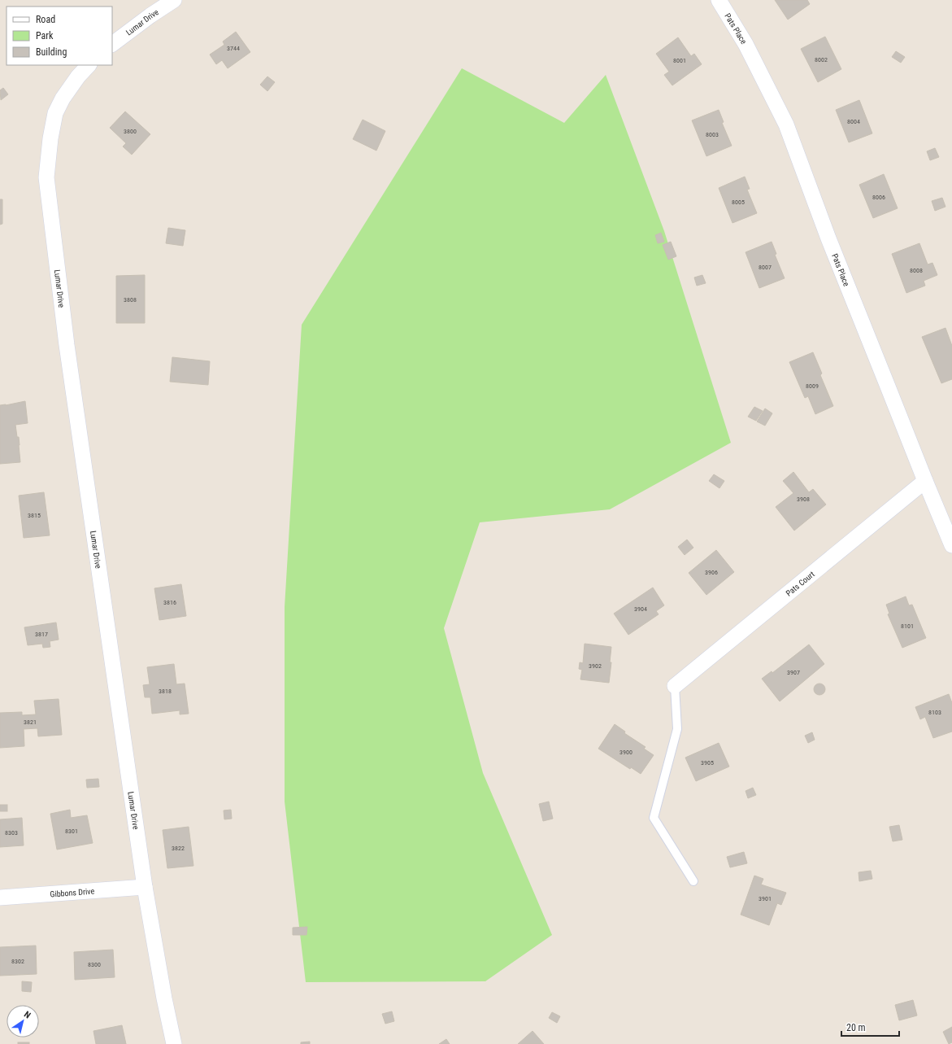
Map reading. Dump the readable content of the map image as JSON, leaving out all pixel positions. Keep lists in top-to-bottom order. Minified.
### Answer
{"streets":{"street":["Lumar Drive","Pats Place","Pats Court","Gibbons Drive"]},"crossings":[["Lumar Drive","Gibbons Drive"],["Pats Place","Pats Court"]],"house_numbers":["3744","8002","8001","8004","3800","8003","8006","8005","8007","8008","3808","8009","3908","3815","3906","3816","3904","8101","3817","3902","3907","3818","8103","3821","3900","3905","8301","8303","3822","3901","8302","8300"],"legend":["Road","Park","Building"],"scale_bar":"20 m","north":"top right"}
